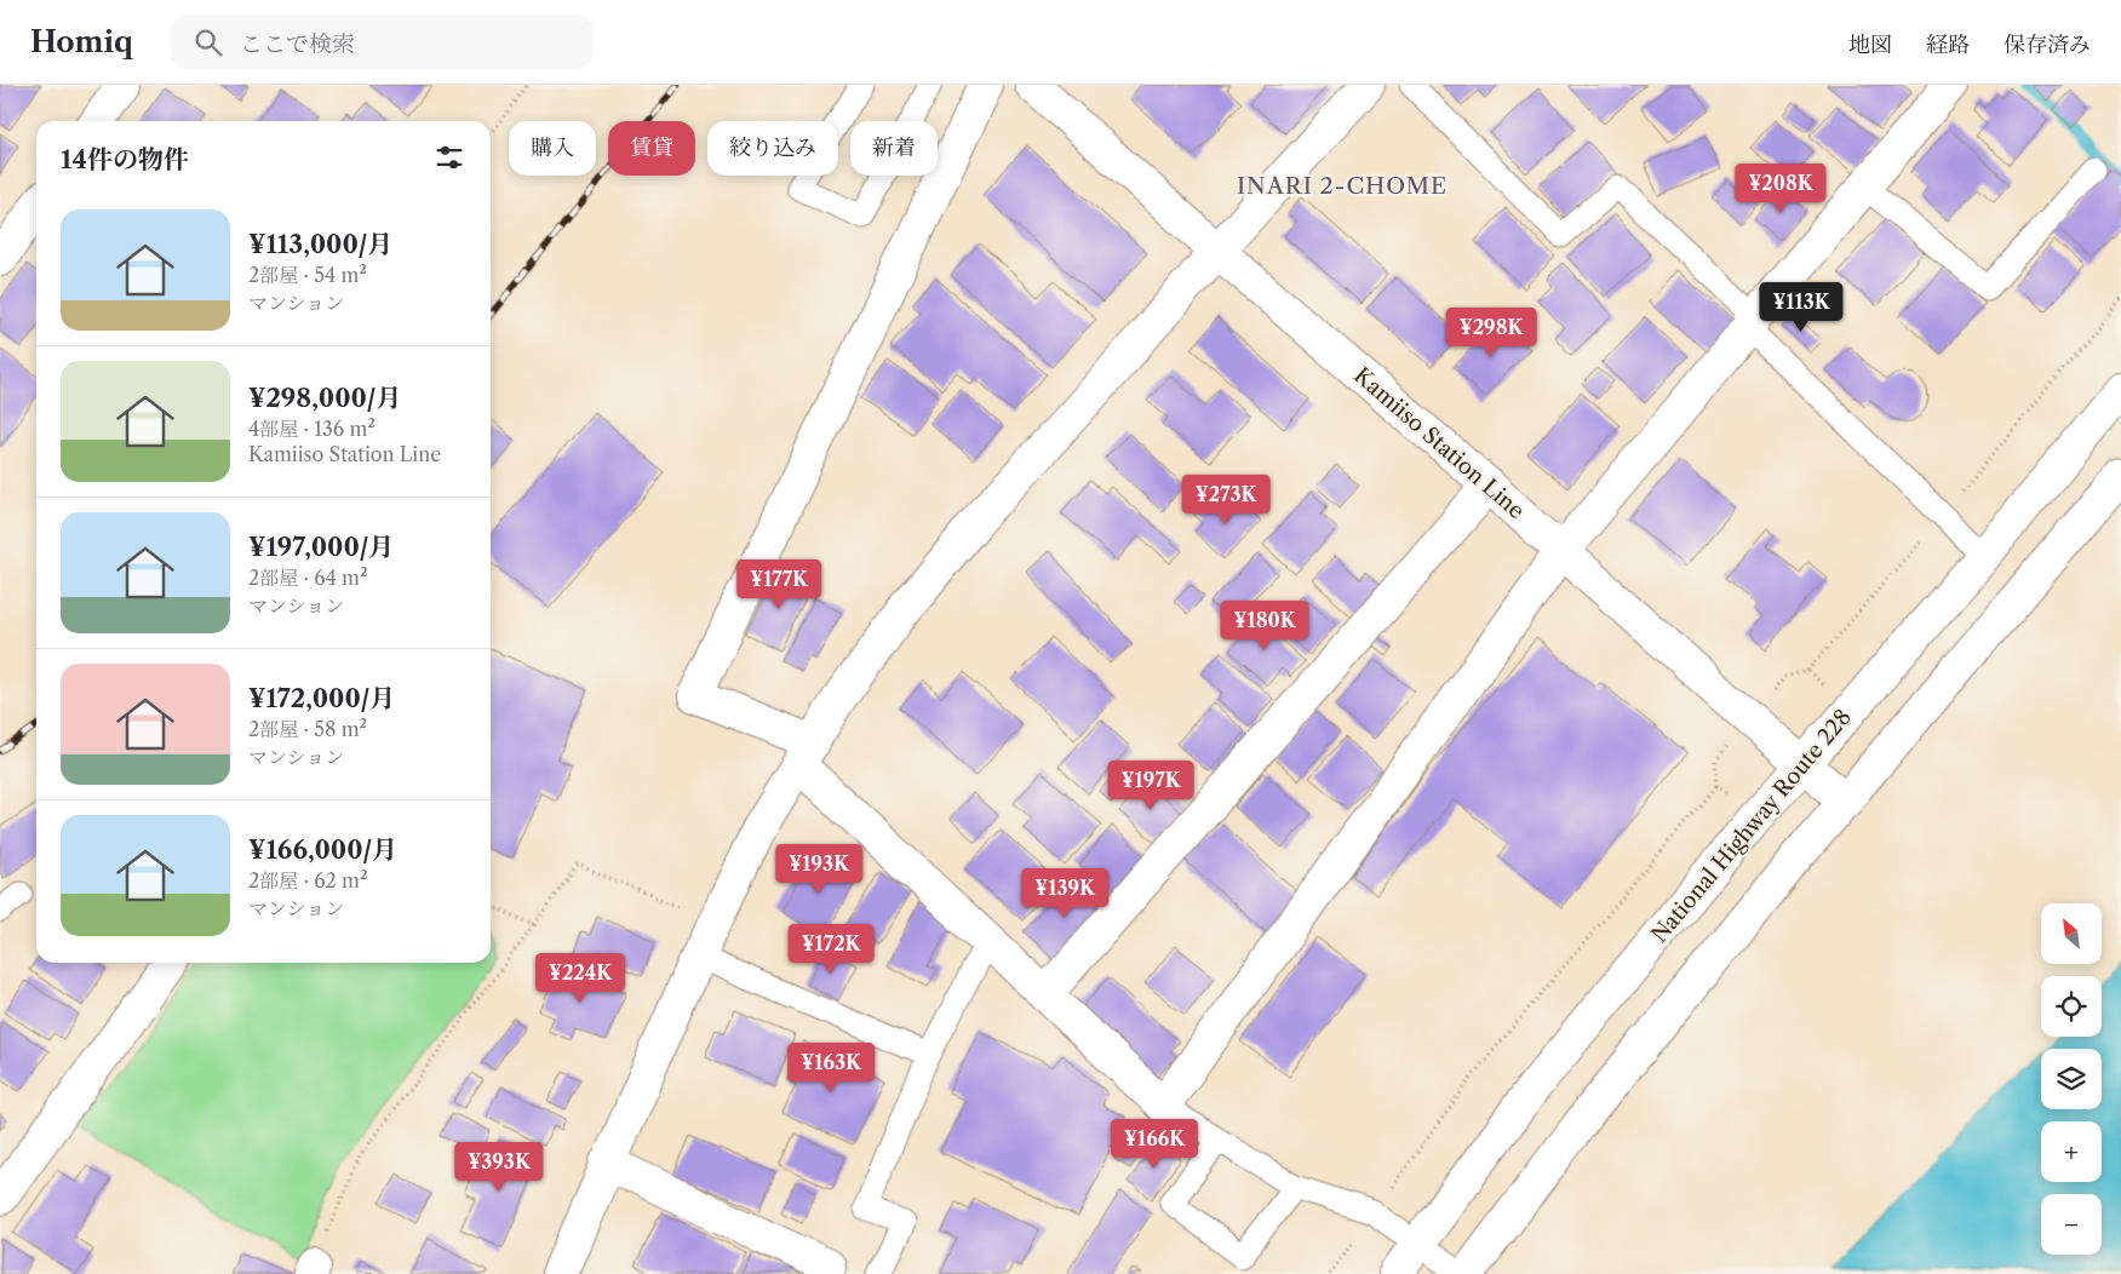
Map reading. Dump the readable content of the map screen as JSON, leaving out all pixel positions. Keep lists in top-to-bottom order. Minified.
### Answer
{"streets":{"main road":["Kamiiso Station Line","National Highway Route 228"]},"crossings":[["Kamiiso Station Line","National Highway Route 228"]],"districts":["INARI 2-CHOME"],"north":"top left","page":{"header":"Homiq","search":"ここで検索","nav":["地図","経路","保存済み"],"chip":["購入","賃貸","絞り込み","新着"],"heading":"14件の物件","price":["¥208K","¥113K","¥298K","¥273K","¥177K","¥180K","¥197K","¥193K","¥139K","¥172K","¥224K","¥163K","¥166K","¥393K"],"list":[{"name":"¥113,000/月","note":"2部屋 · 54 m² · マンション"},{"name":"¥298,000/月","note":"4部屋 · 136 m² · Kamiiso Station Line"},{"name":"¥197,000/月","note":"2部屋 · 64 m² · マンション"},{"name":"¥172,000/月","note":"2部屋 · 58 m² · マンション"},{"name":"¥166,000/月","note":"2部屋 · 62 m² · マンション"}],"map_buttons":["+","−"]}}
